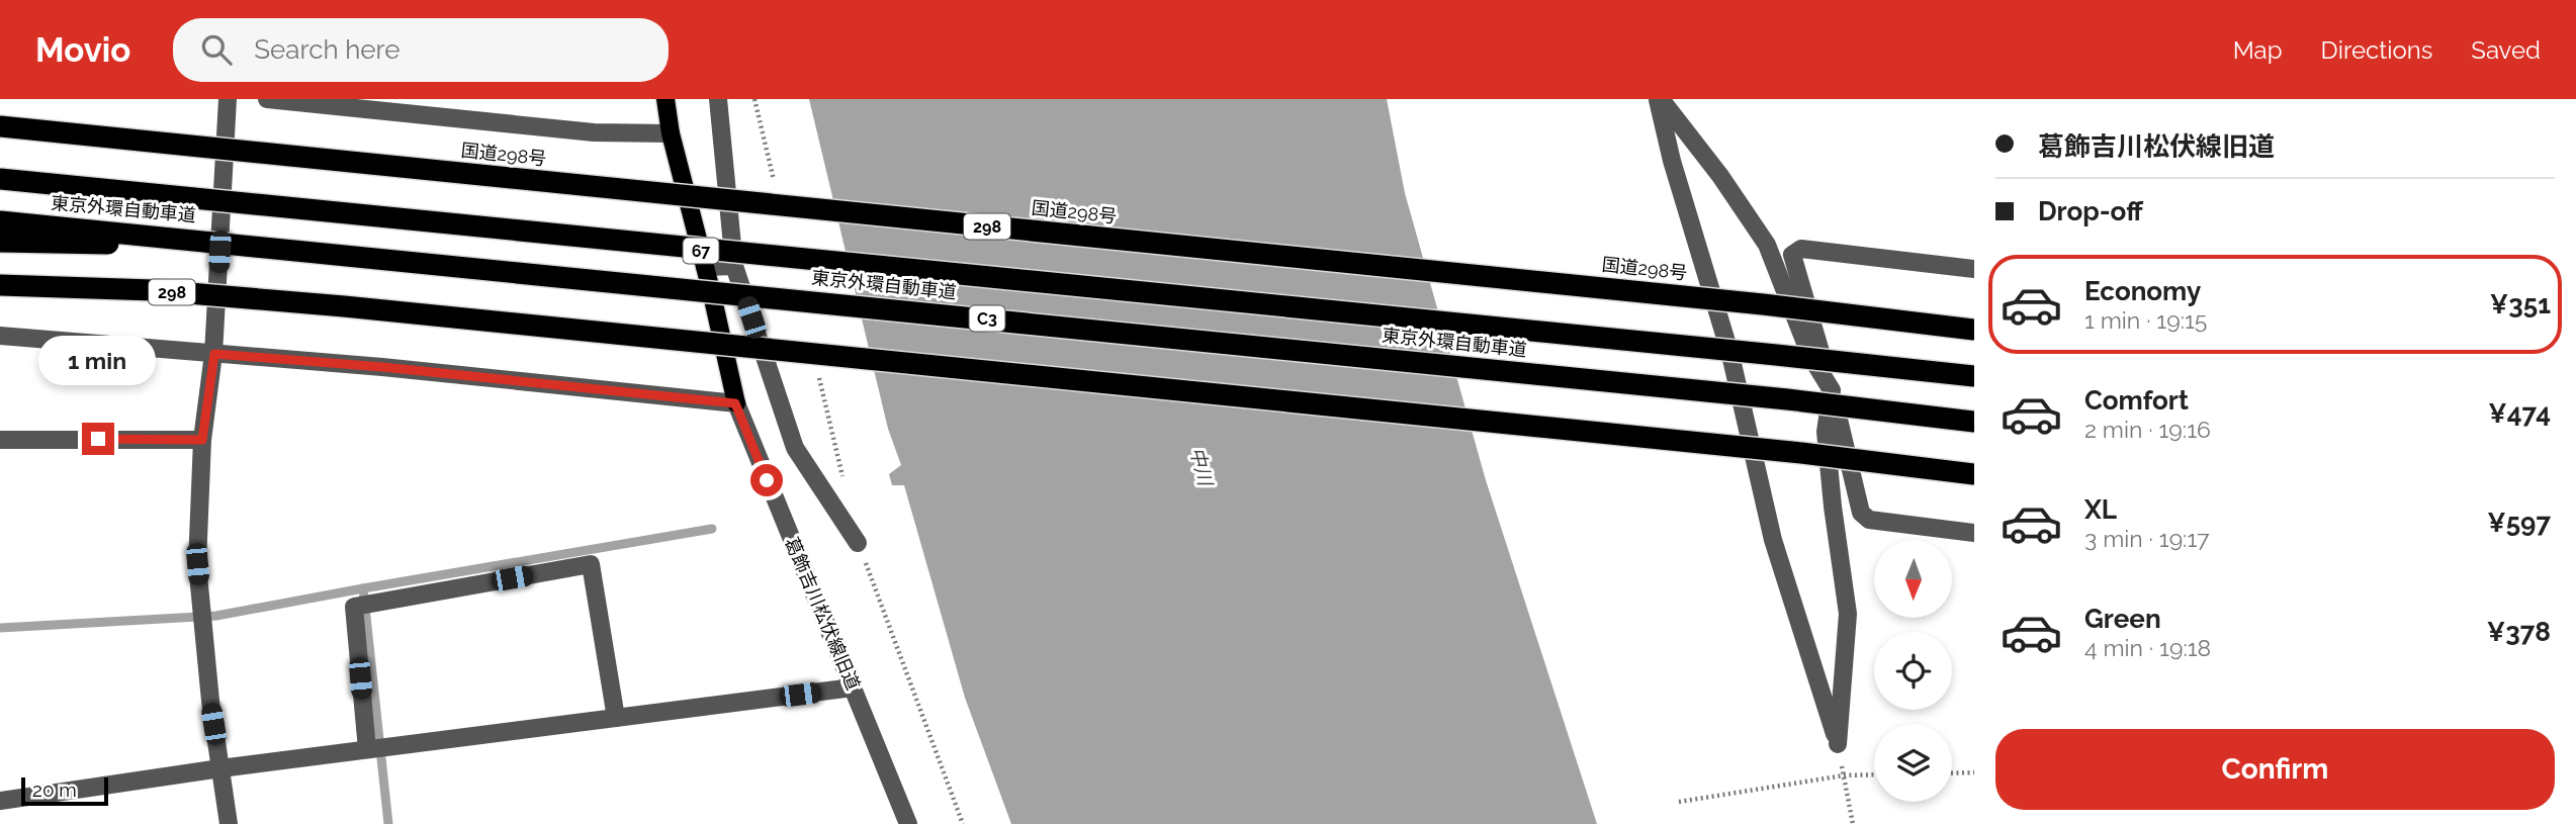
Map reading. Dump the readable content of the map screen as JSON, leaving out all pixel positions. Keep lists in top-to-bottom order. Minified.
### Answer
{"streets":{"highway":["国道298号","東京外環自動車道","298","C3"],"main road":["67"],"street":["葛飾吉川松伏線旧道"]},"crossings":[["67","葛飾吉川松伏線旧道"]],"water":["中川"],"scale_bar":"20 m","north":"bottom","page":{"header":"Movio","search":"Search here","nav":["Map","Directions","Saved"],"banner":["葛飾吉川松伏線旧道","Drop-off"],"list":[{"name":"Economy","note":"1 min · 19:15","value":"¥351"},{"name":"Comfort","note":"2 min · 19:16","value":"¥474"},{"name":"XL","note":"3 min · 19:17","value":"¥597"},{"name":"Green","note":"4 min · 19:18","value":"¥378"}],"bubble":"1 min","buttons":"Confirm","scale":"20 m"}}
